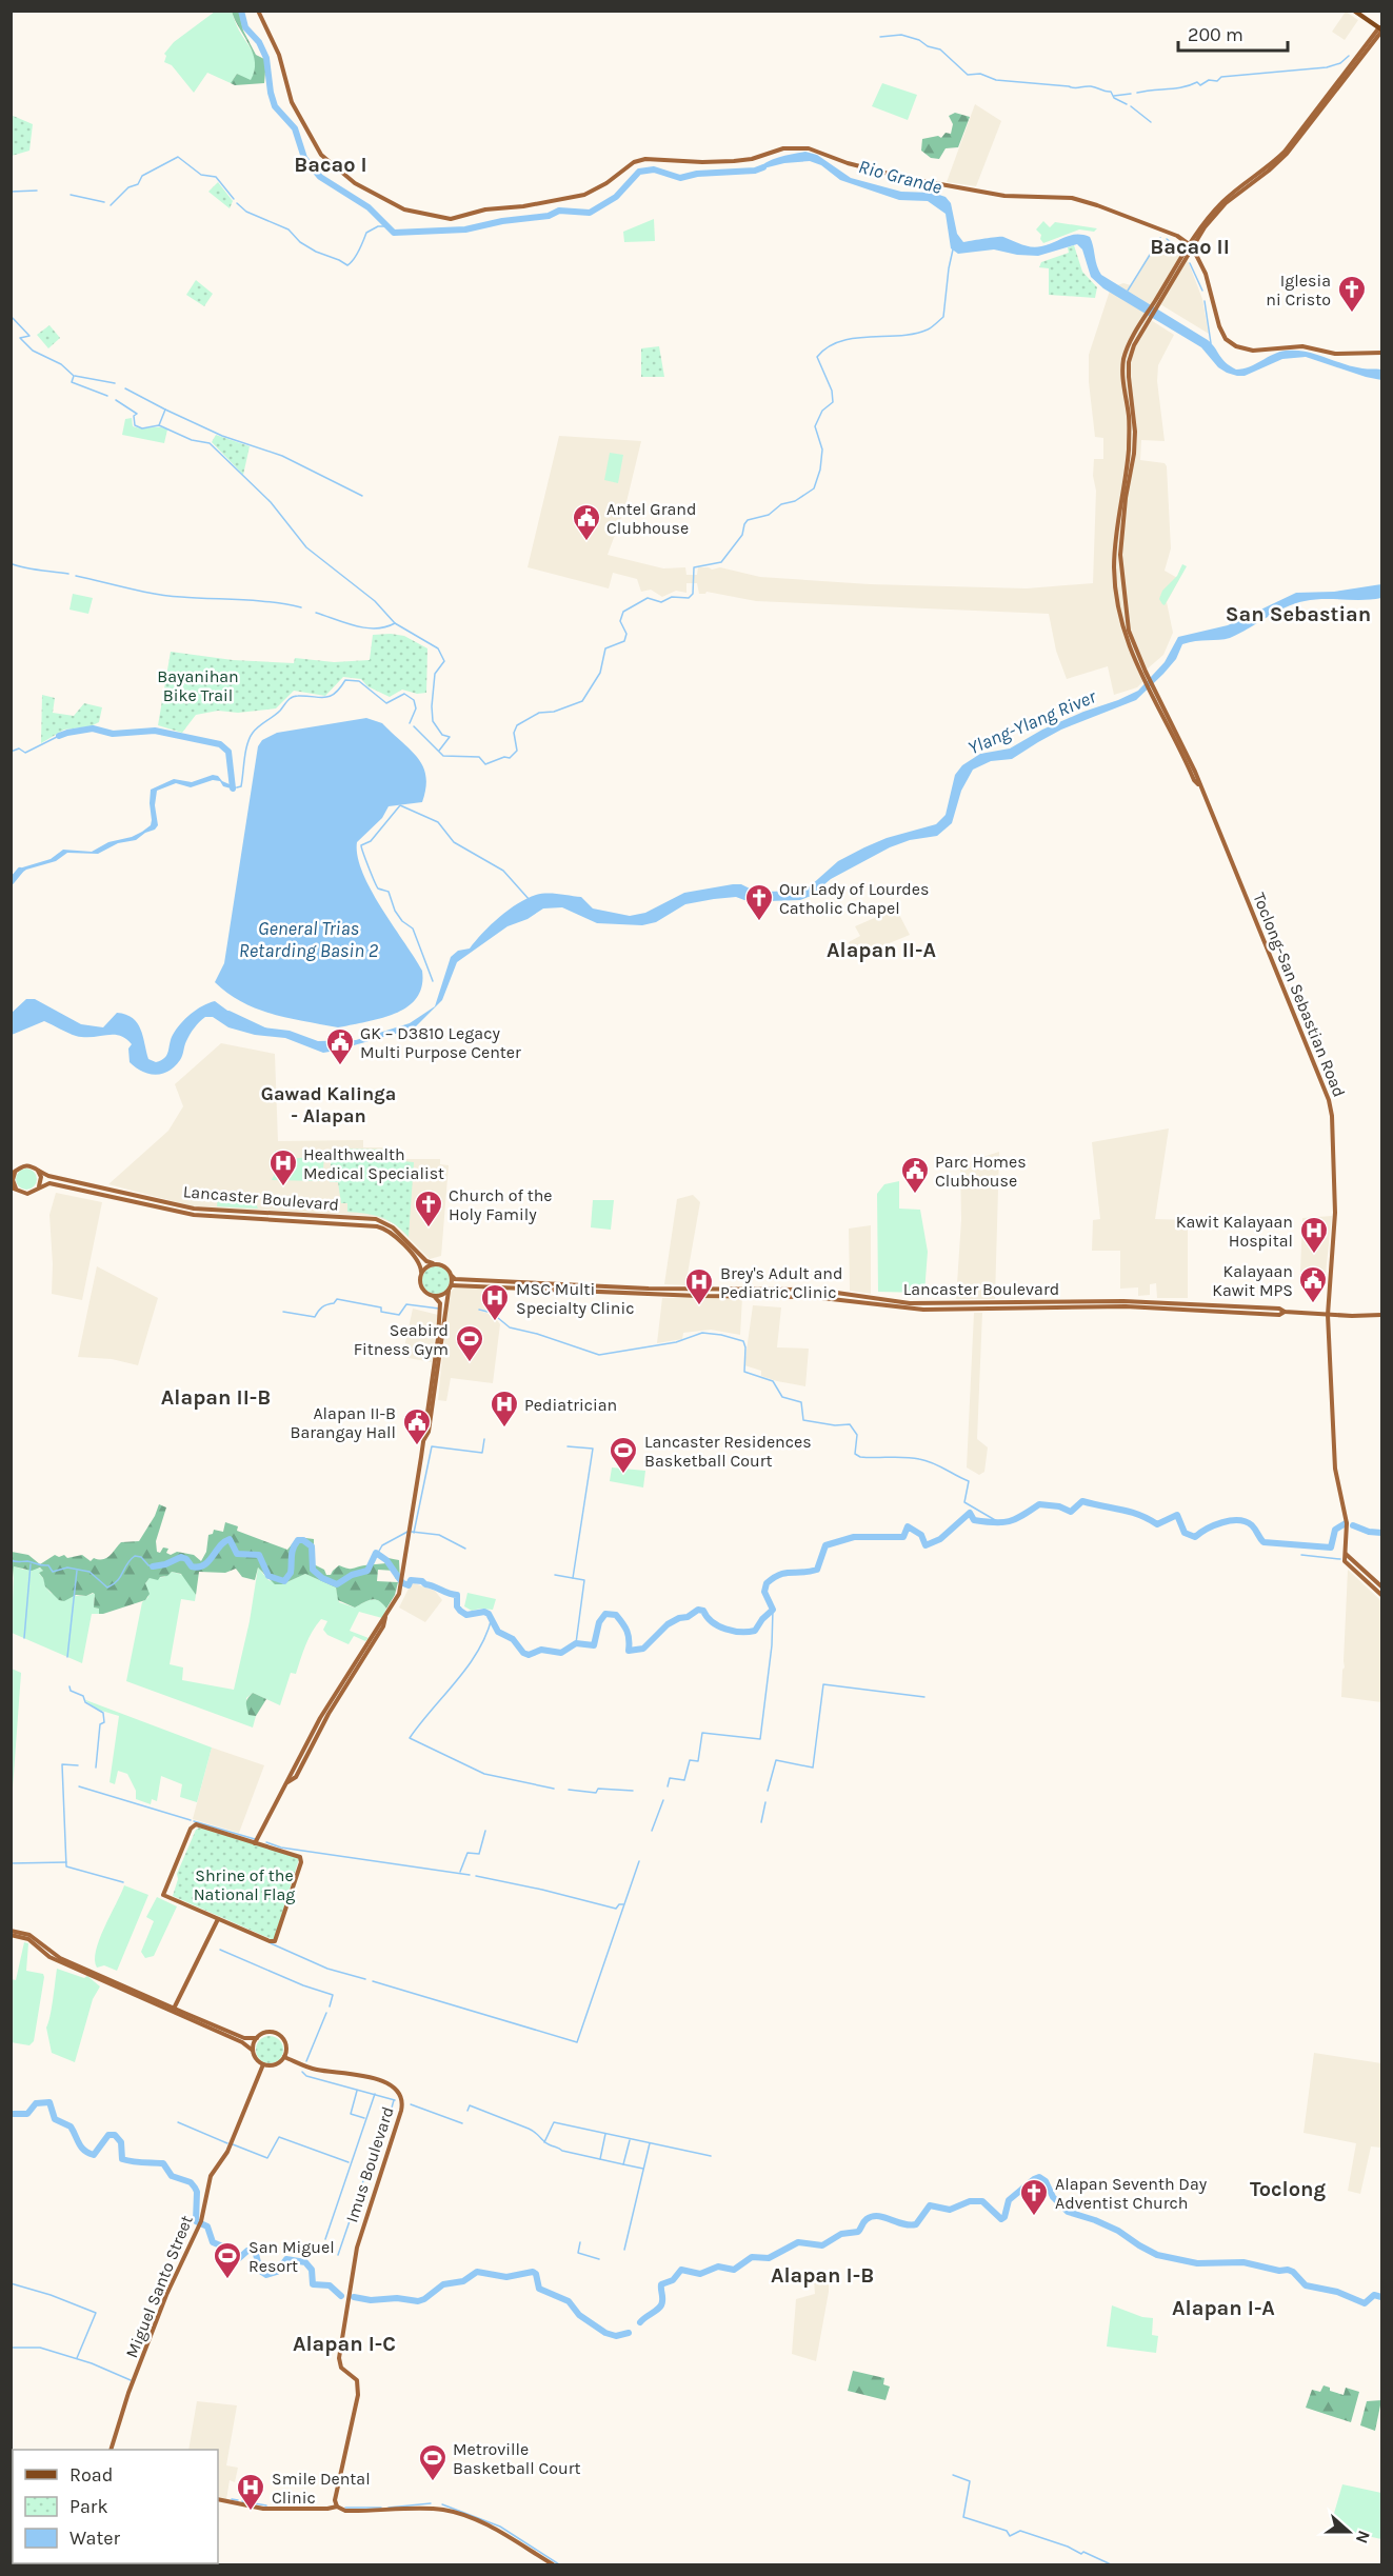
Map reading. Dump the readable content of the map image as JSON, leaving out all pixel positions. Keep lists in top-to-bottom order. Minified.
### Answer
{"streets":{"main road":["Toclong-San Sebastian Road","Lancaster Boulevard","Imus Boulevard","Miguel Santo Street"]},"crossings":[["Toclong-San Sebastian Road","Lancaster Boulevard"],["Imus Boulevard","Miguel Santo Street"]],"districts":["Bacao I","Bacao II","San Sebastian","Alapan II-A","Gawad Kalinga - Alapan","Alapan II-B","Toclong","Alapan I-B","Alapan I-A","Alapan I-C"],"water":["Rio Grande","Ylang-Ylang River","General Trias Retarding Basin 2"],"parks":["Bayanihan Bike Trail","Shrine of the National Flag"],"places":{"church":["Iglesia ni Cristo","Our Lady of Lourdes Catholic Chapel","Church of the Holy Family","Alapan Seventh Day Adventist Church"],"public building":["Antel Grand Clubhouse","GK – D3810 Legacy Multi Purpose Center","Parc Homes Clubhouse","Kalayaan Kawit MPS","Alapan II-B Barangay Hall"],"hospital":["Healthwealth Medical Specialist","Kawit Kalayaan Hospital","Brey's Adult and Pediatric Clinic","MSC Multi Specialty Clinic","Pediatrician","Smile Dental Clinic"],"sports":["Seabird Fitness Gym","Lancaster Residences Basketball Court","San Miguel Resort","Metroville Basketball Court"]},"legend":["Road","Park","Water"],"scale_bar":"200 m","north":"right"}
